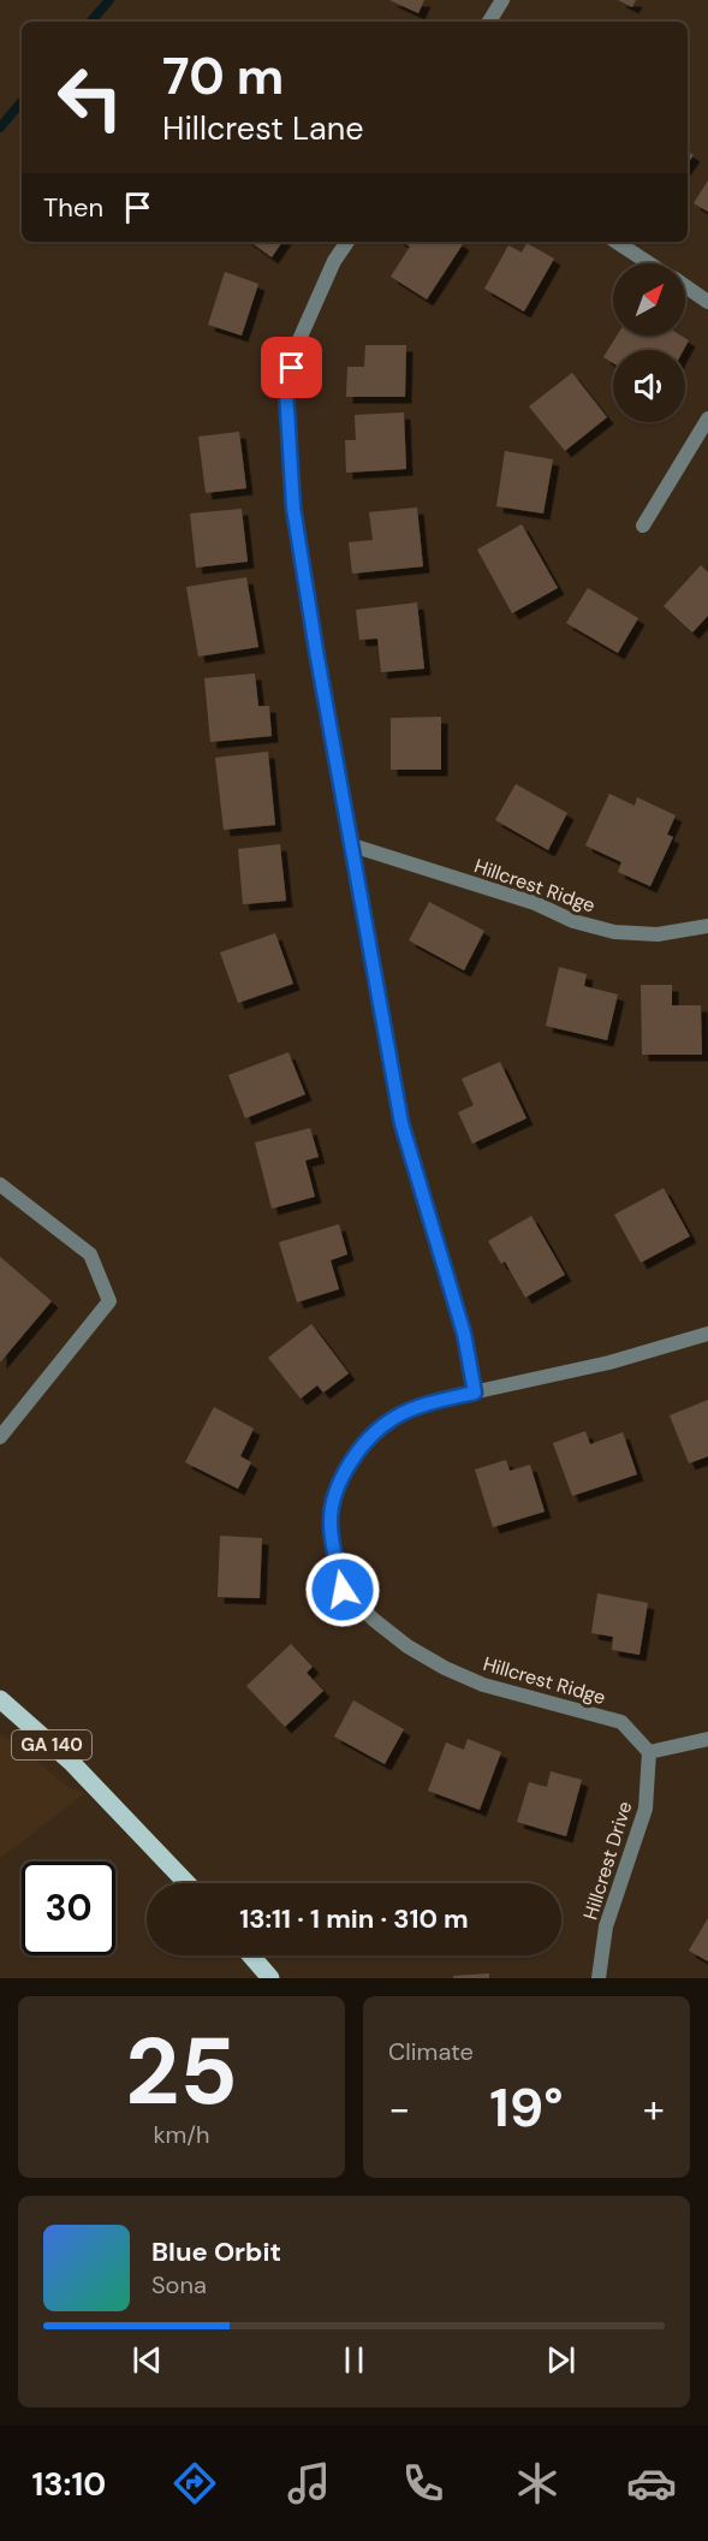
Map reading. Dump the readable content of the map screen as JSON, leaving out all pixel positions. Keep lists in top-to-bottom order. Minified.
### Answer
{"streets":{"main road":["GA 140"],"street":["Hillcrest Ridge","Hillcrest Drive"]},"crossings":[["Hillcrest Ridge","Hillcrest Drive"]],"north":"top right","page":{"turn":["70 m","Hillcrest Lane"],"then":"Then","limit":"30","trip":"13:11 · 1 min · 310 m","tile":[["25","km/h"],"Climate"],"heat":["−","19°","+"],"song":["Blue Orbit","Sona"],"tabs":"13:10"}}
